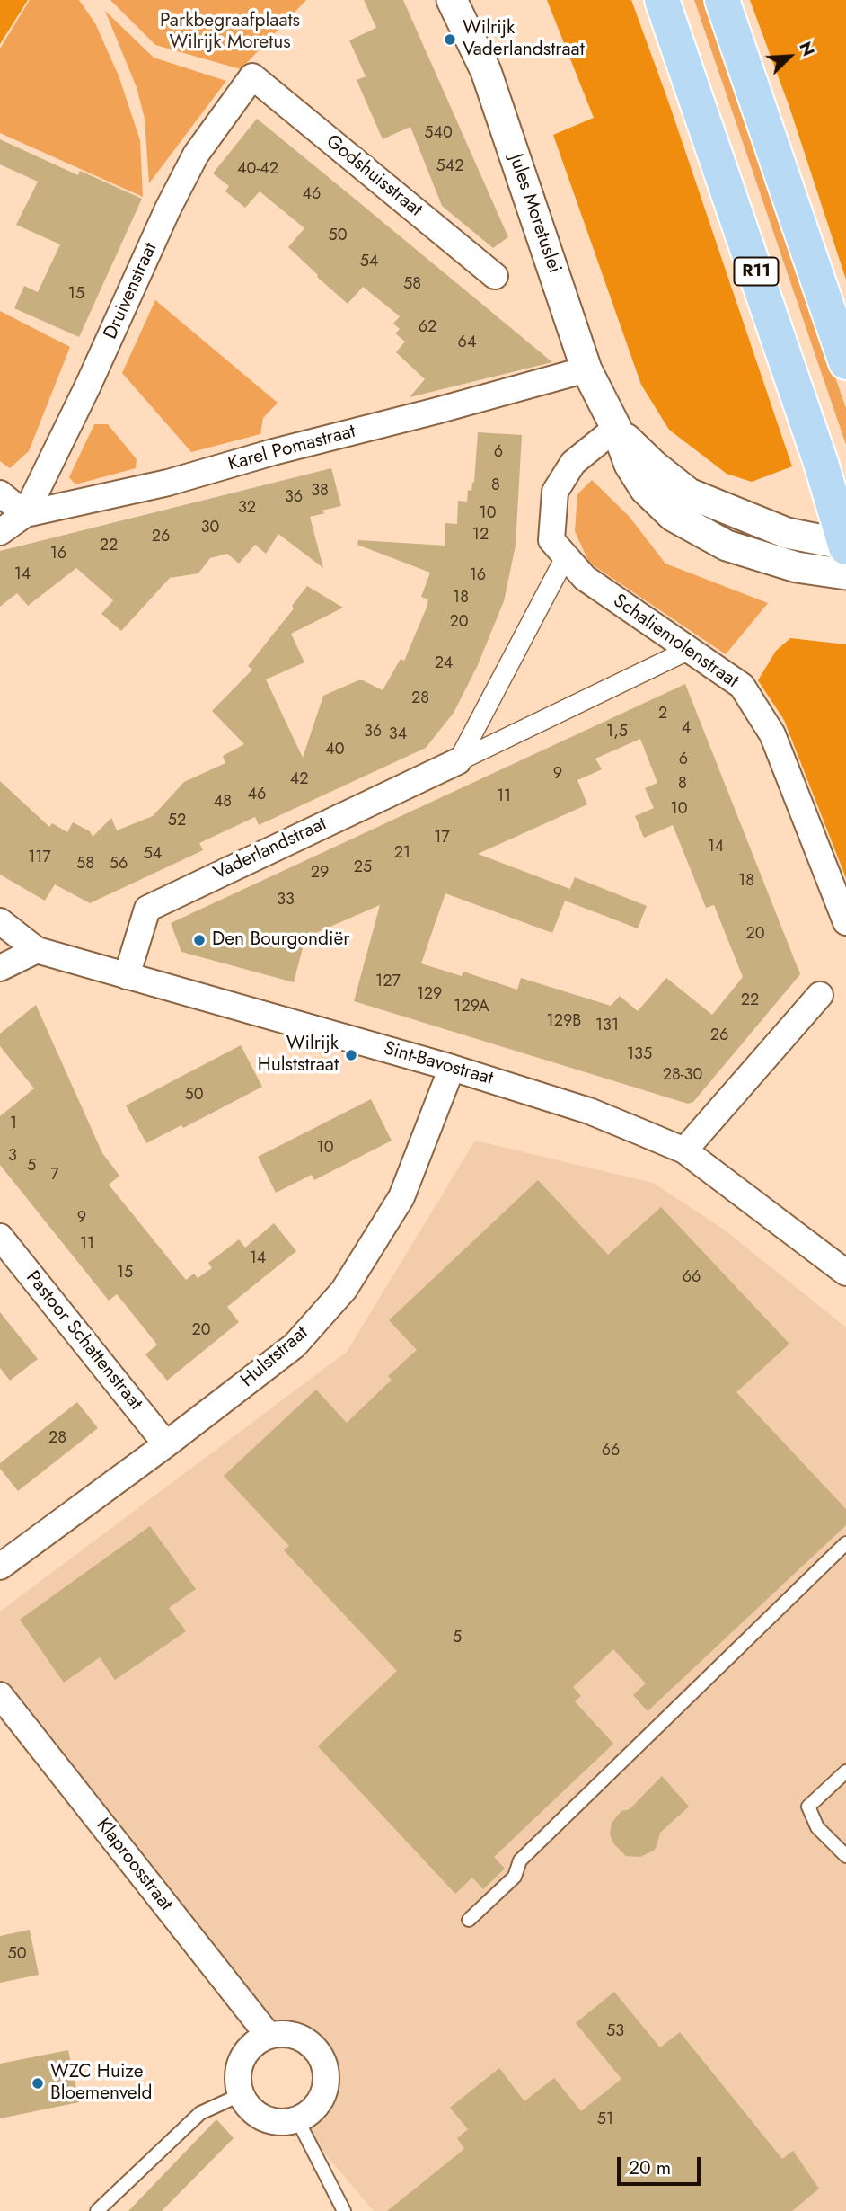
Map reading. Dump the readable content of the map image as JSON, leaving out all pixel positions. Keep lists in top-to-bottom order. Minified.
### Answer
{"streets":{"highway":["R11"],"street":["Godshuisstraat","Jules Moretuslei","Druivenstraat","Karel Pomastraat","Schaliemolenstraat","Vaderlandstraat","Sint-Bavostraat","Pastoor Schattenstraat","Hulststraat","Klaproosstraat"]},"crossings":[["Godshuisstraat","Druivenstraat"],["Jules Moretuslei","R11"],["Jules Moretuslei","Karel Pomastraat"],["Jules Moretuslei","Schaliemolenstraat"],["Druivenstraat","Karel Pomastraat"],["Schaliemolenstraat","Vaderlandstraat"],["Vaderlandstraat","Sint-Bavostraat"],["Sint-Bavostraat","Hulststraat"],["Pastoor Schattenstraat","Hulststraat"]],"parks":["Parkbegraafplaats Wilrijk Moretus"],"places":["Wilrijk Vaderlandstraat","Den Bourgondiër","Wilrijk Hulststraat","WZC Huize Bloemenveld"],"house_numbers":["540","542","40-42","46","50","54","58","15","62","64","6","8","38","36","32","10","30","12","26","22","16","14","16","18","20","24","28","2","4","36","1,5","34","40","6","9","42","8","46","11","48","10","52","17","14","21","54","117","58","56","25","29","18","33","20","127","129","22","129A","129B","131","26","135","28-30","50","1","10","3","5","7","9","11","14","15","66","20","28","66","5","50","53","51"],"scale_bar":"20 m","north":"top right"}
